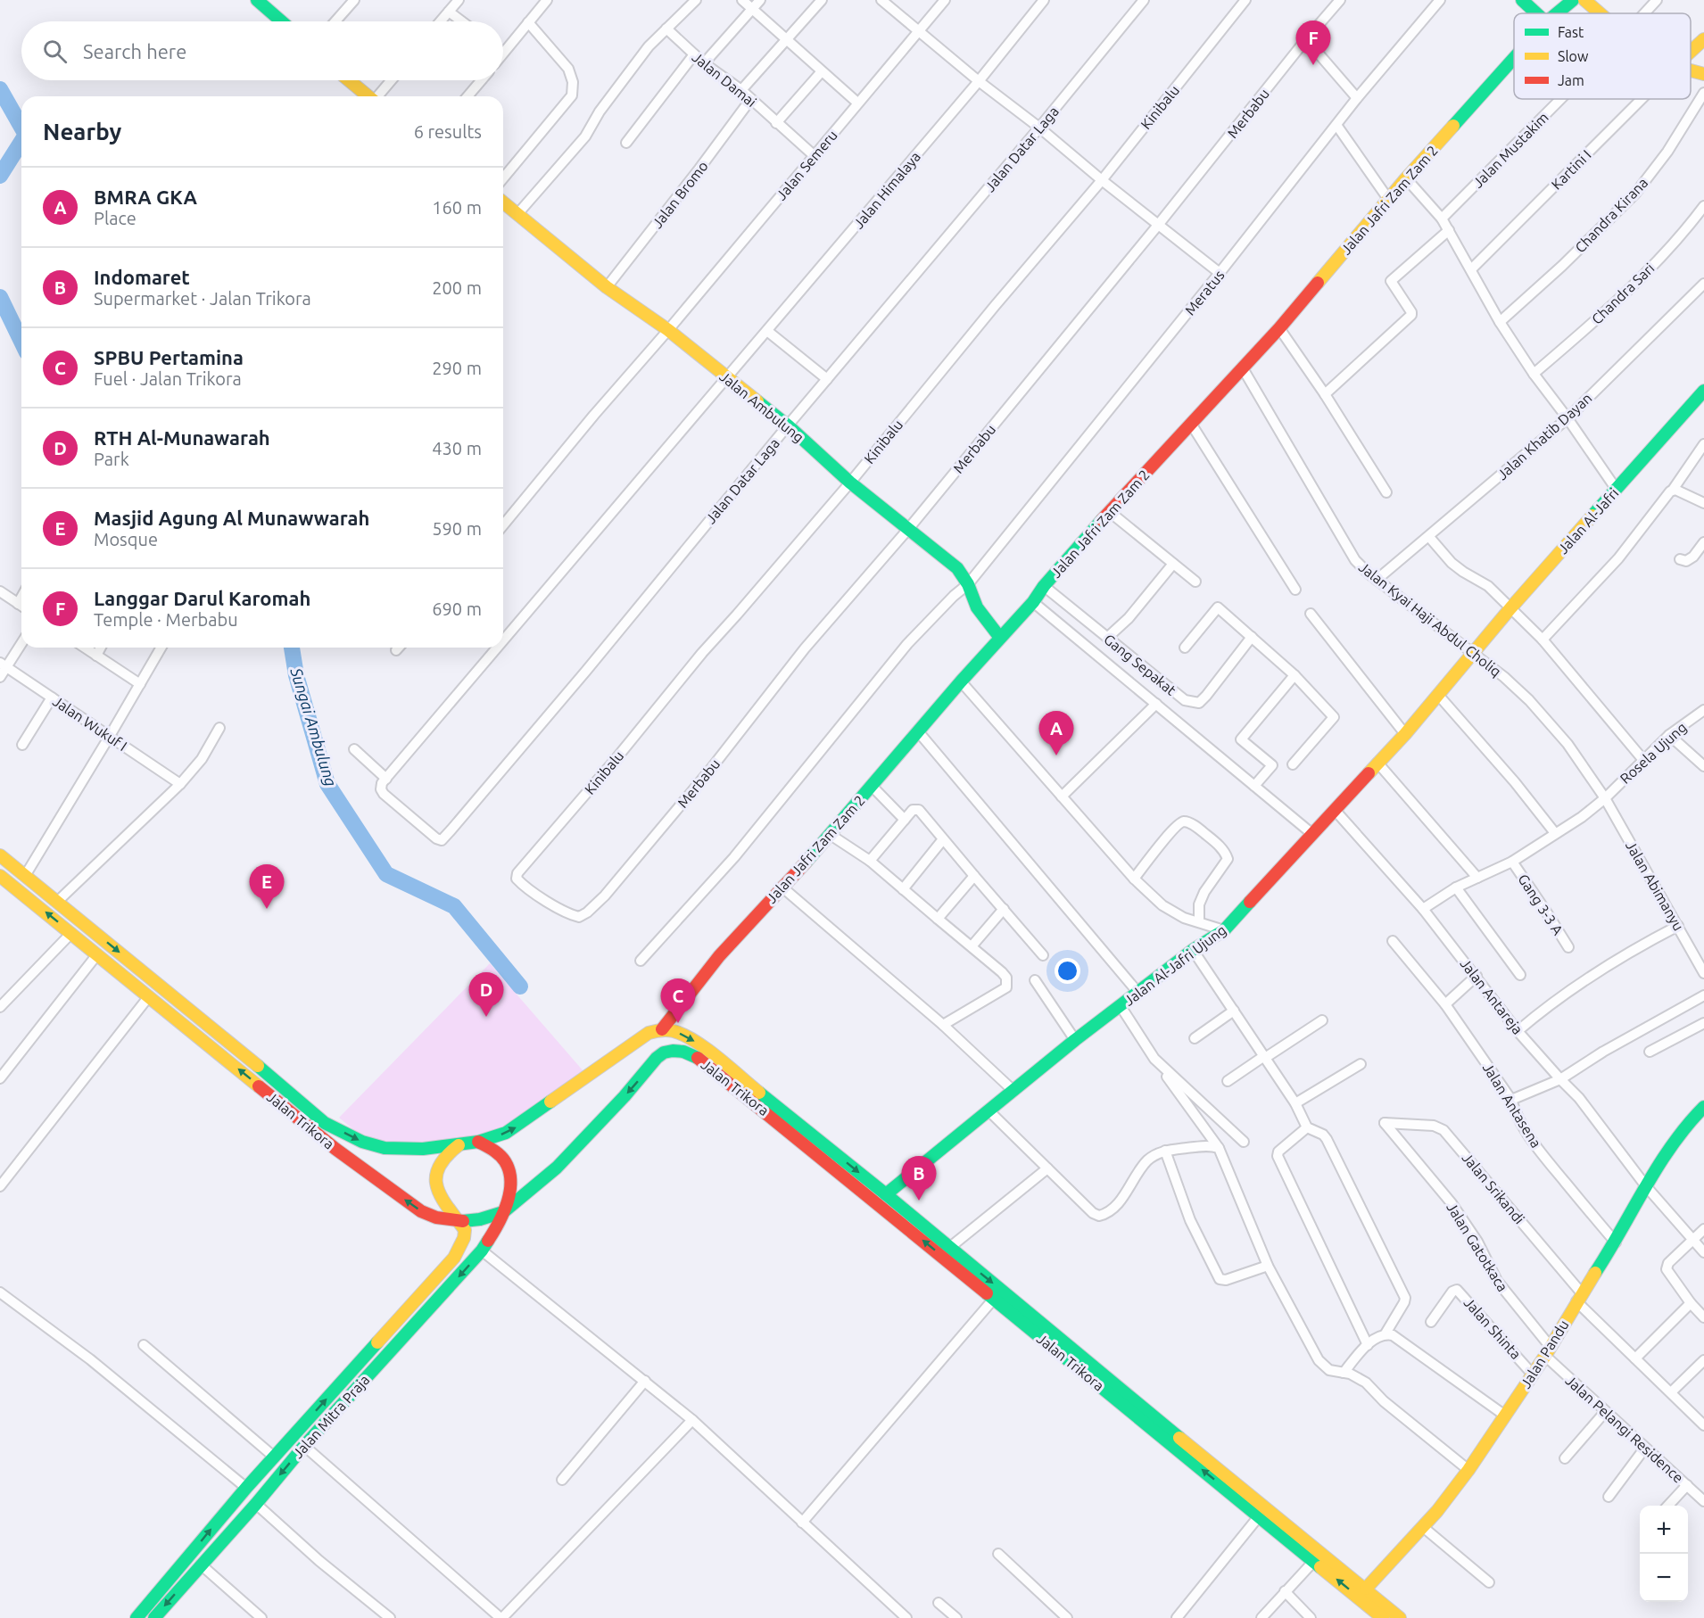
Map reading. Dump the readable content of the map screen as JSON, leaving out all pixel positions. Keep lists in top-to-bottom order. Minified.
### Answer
{"streets":{"street":["Jalan Damai","Kinibalu","Merbabu","Jalan Datar Laga","Jalan Mustakim","Jalan Semeru","Kartini I","Jalan Himalaya","Jalan Bromo","Jalan Jafri Zam Zam 2","Chandra Kirana","Meratus","Chandra Sari","Jalan Ambulung","Jalan Khatib Dayan","Jalan Al-Jafri","Jalan Kyai Haji Abdul Choliq","Gang Sepakat","Jalan Wukuf I","Rosela Ujung","Jalan Abimanyu","Gang 3-3 A","Jalan Al-Jafri Ujung","Jalan Antareja","Jalan Trikora","Jalan Antasena","Jalan Srikandi","Jalan Gatotkaca","Jalan Shinta","Jalan Pandu","Jalan Mitra Praja","Jalan Pelangi Residence"]},"crossings":[["Jalan Damai","Jalan Semeru"],["Jalan Damai","Jalan Bromo"],["Kinibalu","Merbabu"],["Kinibalu","Jalan Ambulung"],["Merbabu","Jalan Ambulung"],["Jalan Datar Laga","Jalan Himalaya"],["Jalan Datar Laga","Jalan Ambulung"],["Jalan Semeru","Jalan Ambulung"],["Jalan Himalaya","Jalan Ambulung"],["Jalan Bromo","Jalan Ambulung"],["Jalan Jafri Zam Zam 2","Jalan Ambulung"],["Jalan Jafri Zam Zam 2","Jalan Kyai Haji Abdul Choliq"],["Jalan Jafri Zam Zam 2","Gang Sepakat"],["Jalan Jafri Zam Zam 2","Jalan Trikora"],["Meratus","Jalan Ambulung"],["Jalan Khatib Dayan","Jalan Kyai Haji Abdul Choliq"],["Jalan Al-Jafri","Jalan Kyai Haji Abdul Choliq"],["Jalan Al-Jafri","Jalan Al-Jafri Ujung"],["Jalan Kyai Haji Abdul Choliq","Rosela Ujung"],["Jalan Kyai Haji Abdul Choliq","Jalan Abimanyu"],["Jalan Kyai Haji Abdul Choliq","Jalan Al-Jafri Ujung"],["Rosela Ujung","Jalan Abimanyu"],["Rosela Ujung","Gang 3-3 A"],["Rosela Ujung","Jalan Antareja"],["Jalan Al-Jafri Ujung","Jalan Antareja"],["Jalan Al-Jafri Ujung","Jalan Trikora"],["Jalan Antareja","Jalan Pandu"],["Jalan Trikora","Jalan Pandu"],["Jalan Trikora","Jalan Mitra Praja"],["Jalan Antasena","Jalan Pandu"],["Jalan Srikandi","Jalan Gatotkaca"],["Jalan Srikandi","Jalan Pandu"],["Jalan Gatotkaca","Jalan Pandu"],["Jalan Gatotkaca","Jalan Pelangi Residence"],["Jalan Shinta","Jalan Pandu"],["Jalan Pandu","Jalan Pelangi Residence"]],"water":["Sungai Ambulung"],"legend":["Fast","Slow","Jam"],"page":{"pins":["F","A","E","D","C","B"],"search":"Search here","heading":["Nearby","6 results"],"list":[{"mark":"A","name":"BMRA GKA","note":"Place","value":"160 m"},{"mark":"B","name":"Indomaret","note":"Supermarket · Jalan Trikora","value":"200 m"},{"mark":"C","name":"SPBU Pertamina","note":"Fuel · Jalan Trikora","value":"290 m"},{"mark":"D","name":"RTH Al-Munawarah","note":"Park","value":"430 m"},{"mark":"E","name":"Masjid Agung Al Munawwarah","note":"Mosque","value":"590 m"},{"mark":"F","name":"Langgar Darul Karomah","note":"Temple · Merbabu","value":"690 m"}],"map_buttons":["+","−"]}}
